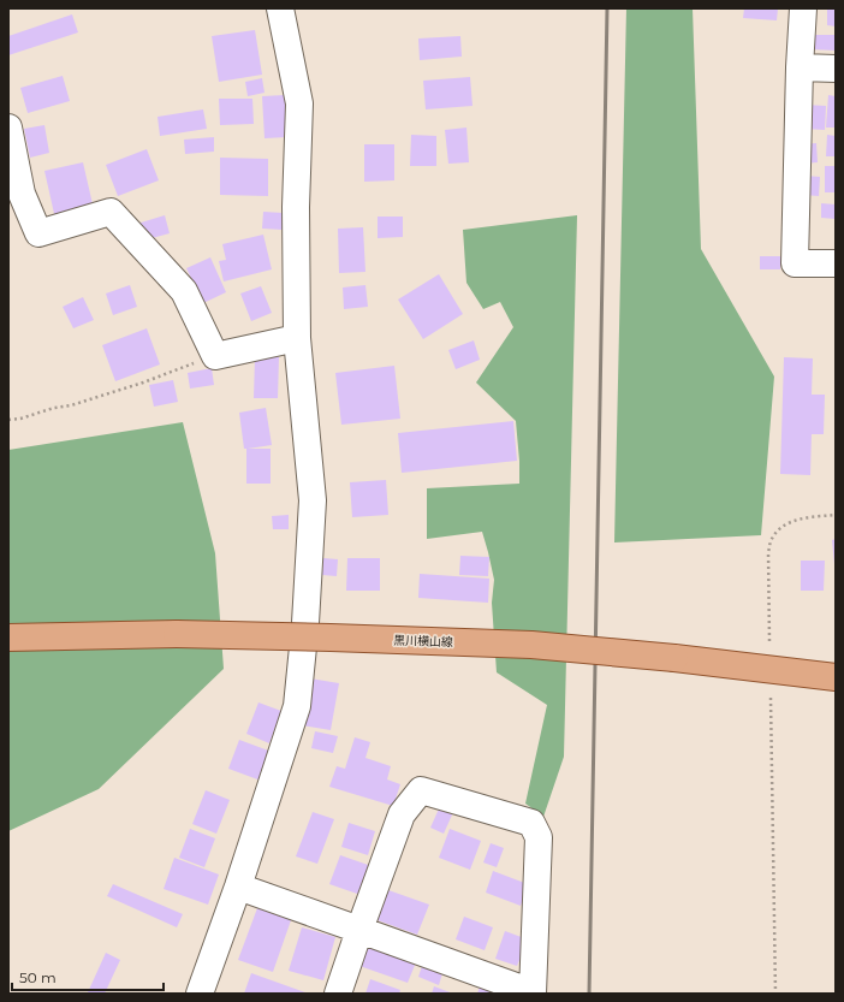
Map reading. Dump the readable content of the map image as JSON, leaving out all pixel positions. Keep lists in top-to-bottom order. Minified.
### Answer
{"streets":{"main road":["黒川横山線"]},"scale_bar":"50 m"}
